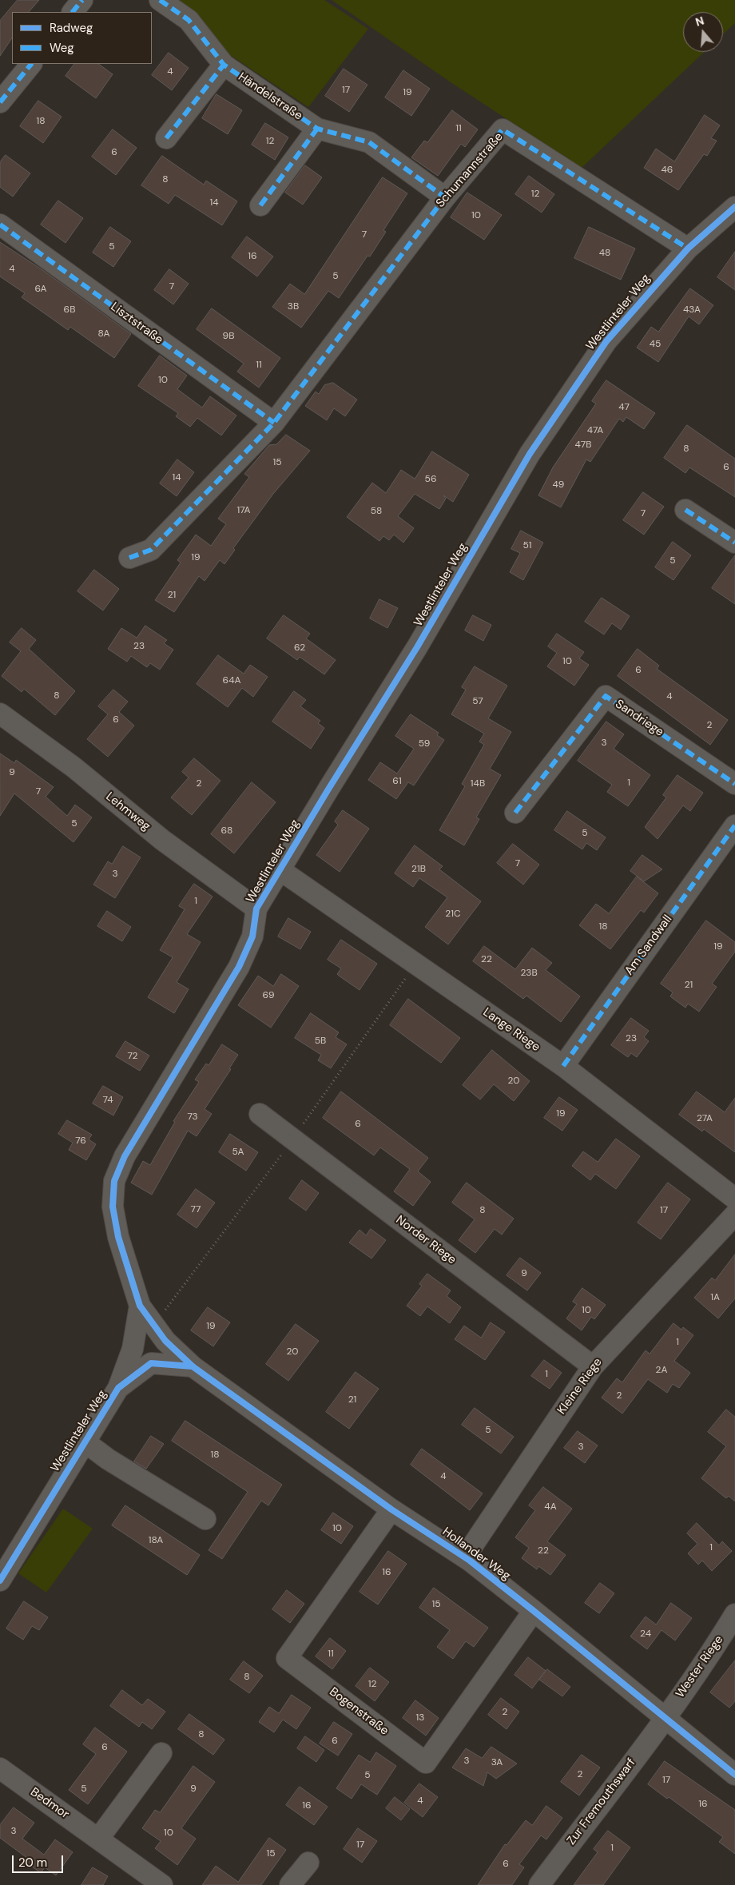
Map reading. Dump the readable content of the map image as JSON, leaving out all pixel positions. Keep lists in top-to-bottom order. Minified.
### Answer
{"streets":{"street":["Händelstraße","Schumannstraße","Westlinteler Weg","Lisztstraße","Sandriege","Lehmweg","Am Sandwall","Lange Riege","Norder Riege","Kleine Riege","Hollander Weg","Wester Riege","Bogenstraße","Zur Fremouthswarf","Bedmor"]},"crossings":[["Händelstraße","Schumannstraße"],["Schumannstraße","Westlinteler Weg"],["Schumannstraße","Lisztstraße"],["Westlinteler Weg","Lehmweg"],["Westlinteler Weg","Lange Riege"],["Westlinteler Weg","Hollander Weg"],["Am Sandwall","Lange Riege"],["Norder Riege","Kleine Riege"],["Kleine Riege","Hollander Weg"],["Hollander Weg","Wester Riege"],["Hollander Weg","Bogenstraße"],["Hollander Weg","Zur Fremouthswarf"],["Wester Riege","Zur Fremouthswarf"]],"house_numbers":["4","17","19","18","11","12","6","46","8","12","14","10","7","5","48","16","4","5","7","6A","3B","6B","43A","8A","9B","45","11","10","47","47A","47B","8","15","6","14","56","49","17A","58","7","51","19","5","21","23","62","10","6","64A","8","4","57","6","2","3","59","9","61","1","2","14B","7","5","68","5","7","21B","3","1","21C","18","19","22","23B","21","69","23","5B","72","20","74","19","73","27A","6","76","5A","77","8","17","9","1A","10","19","1","20","2A","1","2","21","5","3","18","4","4A","10","18A","1","22","16","15","24","11","8","12","2","13","8","6","6","3","3A","2","5","17","5","9","4","16","16","3","10","17","1","15","6"],"legend":["Radweg","Weg"],"scale_bar":"20 m","north":"top"}
